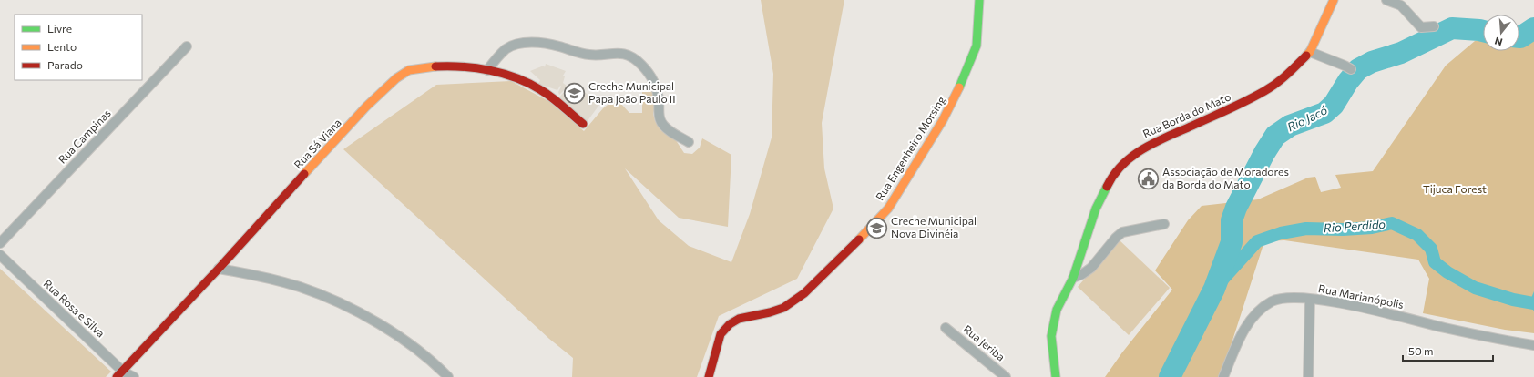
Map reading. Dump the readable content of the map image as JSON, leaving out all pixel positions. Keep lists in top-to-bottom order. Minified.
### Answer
{"streets":{"street":["Rua Borda do Mato","Rua Campinas","Rua Sá Viana","Rua Engenheiro Morsing","Rua Marianópolis","Rua Rosa e Silva","Rua Jeriba"]},"crossings":[["Rua Sá Viana","Rua Rosa e Silva"]],"water":["Rio Jacó","Rio Perdido"],"parks":["Tijuca Forest"],"places":{"school or university":["Creche Municipal Papa João Paulo II","Creche Municipal Nova Divinéia"],"public building":["Associação de Moradores da Borda do Mato"]},"legend":["Livre","Lento","Parado"],"scale_bar":"50 m","north":"bottom"}
